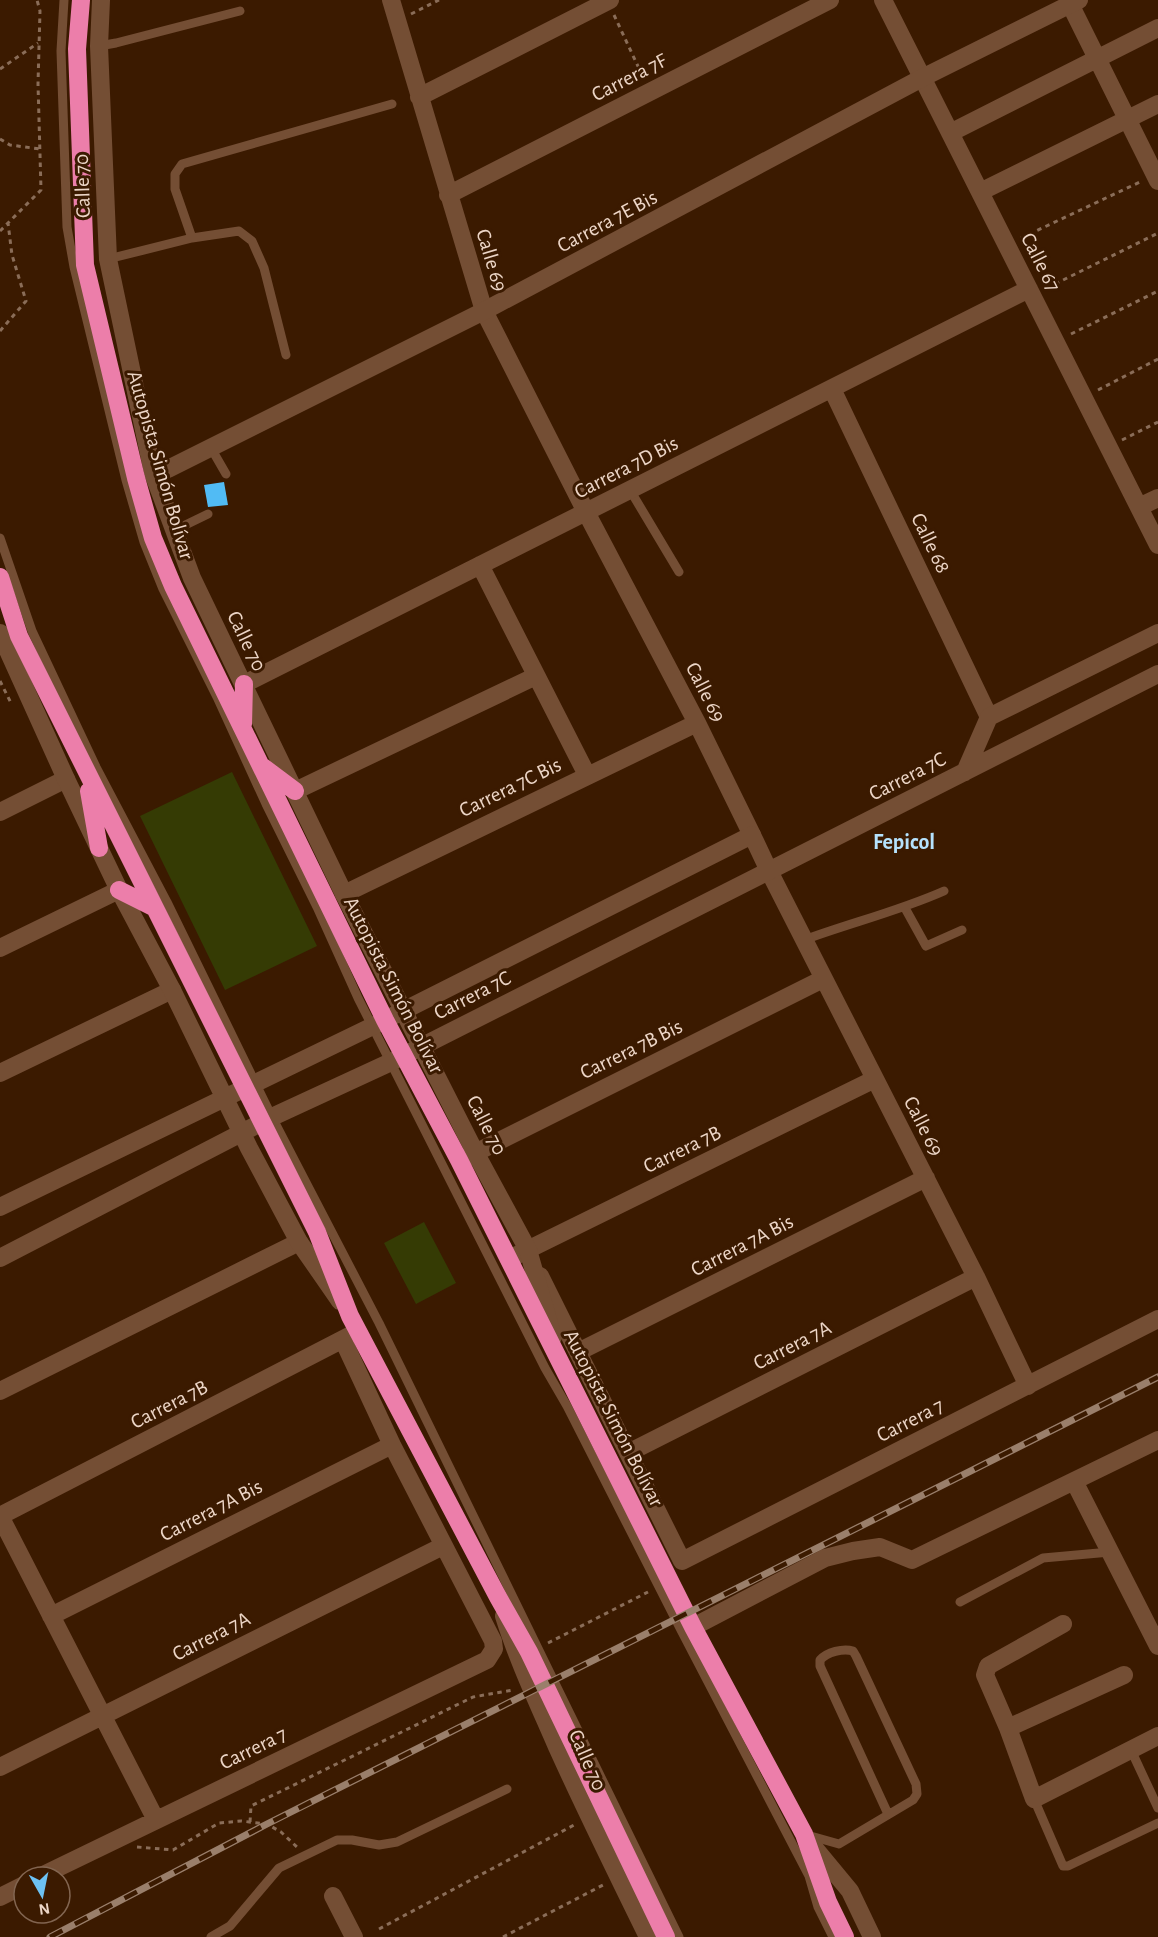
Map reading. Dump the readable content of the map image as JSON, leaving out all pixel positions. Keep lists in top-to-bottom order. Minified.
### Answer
{"streets":{"highway":["Autopista Simón Bolívar"],"street":["Carrera 7F","Calle 70","Carrera 7E Bis","Calle 69","Calle 67","Carrera 7D Bis","Calle 68","Carrera 7C","Carrera 7C Bis","Carrera 7B Bis","Carrera 7B","Carrera 7A Bis","Carrera 7A","Carrera 7"]},"crossings":[["Carrera 7F","Calle 69"],["Calle 70","Carrera 7E Bis"],["Calle 70","Autopista Simón Bolívar"],["Calle 70","Carrera 7D Bis"],["Calle 70","Carrera 7C"],["Calle 70","Carrera 7C Bis"],["Calle 70","Carrera 7B Bis"],["Calle 70","Carrera 7B"],["Calle 70","Carrera 7A Bis"],["Calle 70","Carrera 7A"],["Calle 70","Carrera 7"],["Carrera 7E Bis","Calle 69"],["Carrera 7E Bis","Calle 67"],["Calle 69","Carrera 7D Bis"],["Calle 69","Carrera 7C"],["Calle 69","Carrera 7C Bis"],["Calle 69","Carrera 7B Bis"],["Calle 69","Carrera 7B"],["Calle 69","Carrera 7A Bis"],["Calle 69","Carrera 7A"],["Calle 69","Carrera 7"],["Calle 67","Carrera 7D Bis"],["Autopista Simón Bolívar","Carrera 7C"],["Autopista Simón Bolívar","Carrera 7B Bis"],["Autopista Simón Bolívar","Carrera 7B"],["Carrera 7D Bis","Calle 68"],["Calle 68","Carrera 7C"],["Carrera 7A","Carrera 7"]],"districts":["Fepicol"],"north":"bottom"}
